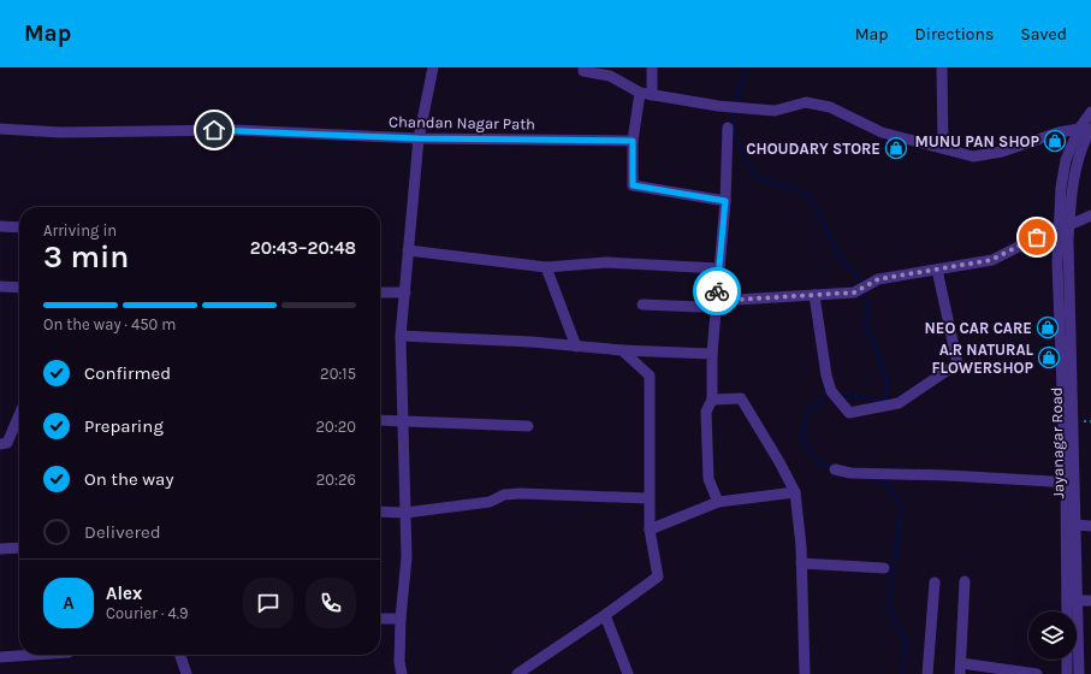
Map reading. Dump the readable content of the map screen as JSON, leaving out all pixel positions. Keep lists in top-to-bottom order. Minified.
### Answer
{"streets":{"street":["Chandan Nagar Path","Jayanagar Road"]},"places":{"shop":["MUNU PAN SHOP","CHOUDARY STORE","NEO CAR CARE","A.R NATURAL FLOWERSHOP"]},"page":{"header":"Map","nav":["Map","Directions","Saved"],"heading":["3 min","Arriving in","20:43–20:48"],"panel":["Alex","Courier · 4.9"],"bar":"On the way · 450 m","list":[["Confirmed","20:15"],["Preparing","20:20"],["On the way","20:26"],"Delivered"],"round":"A"}}
